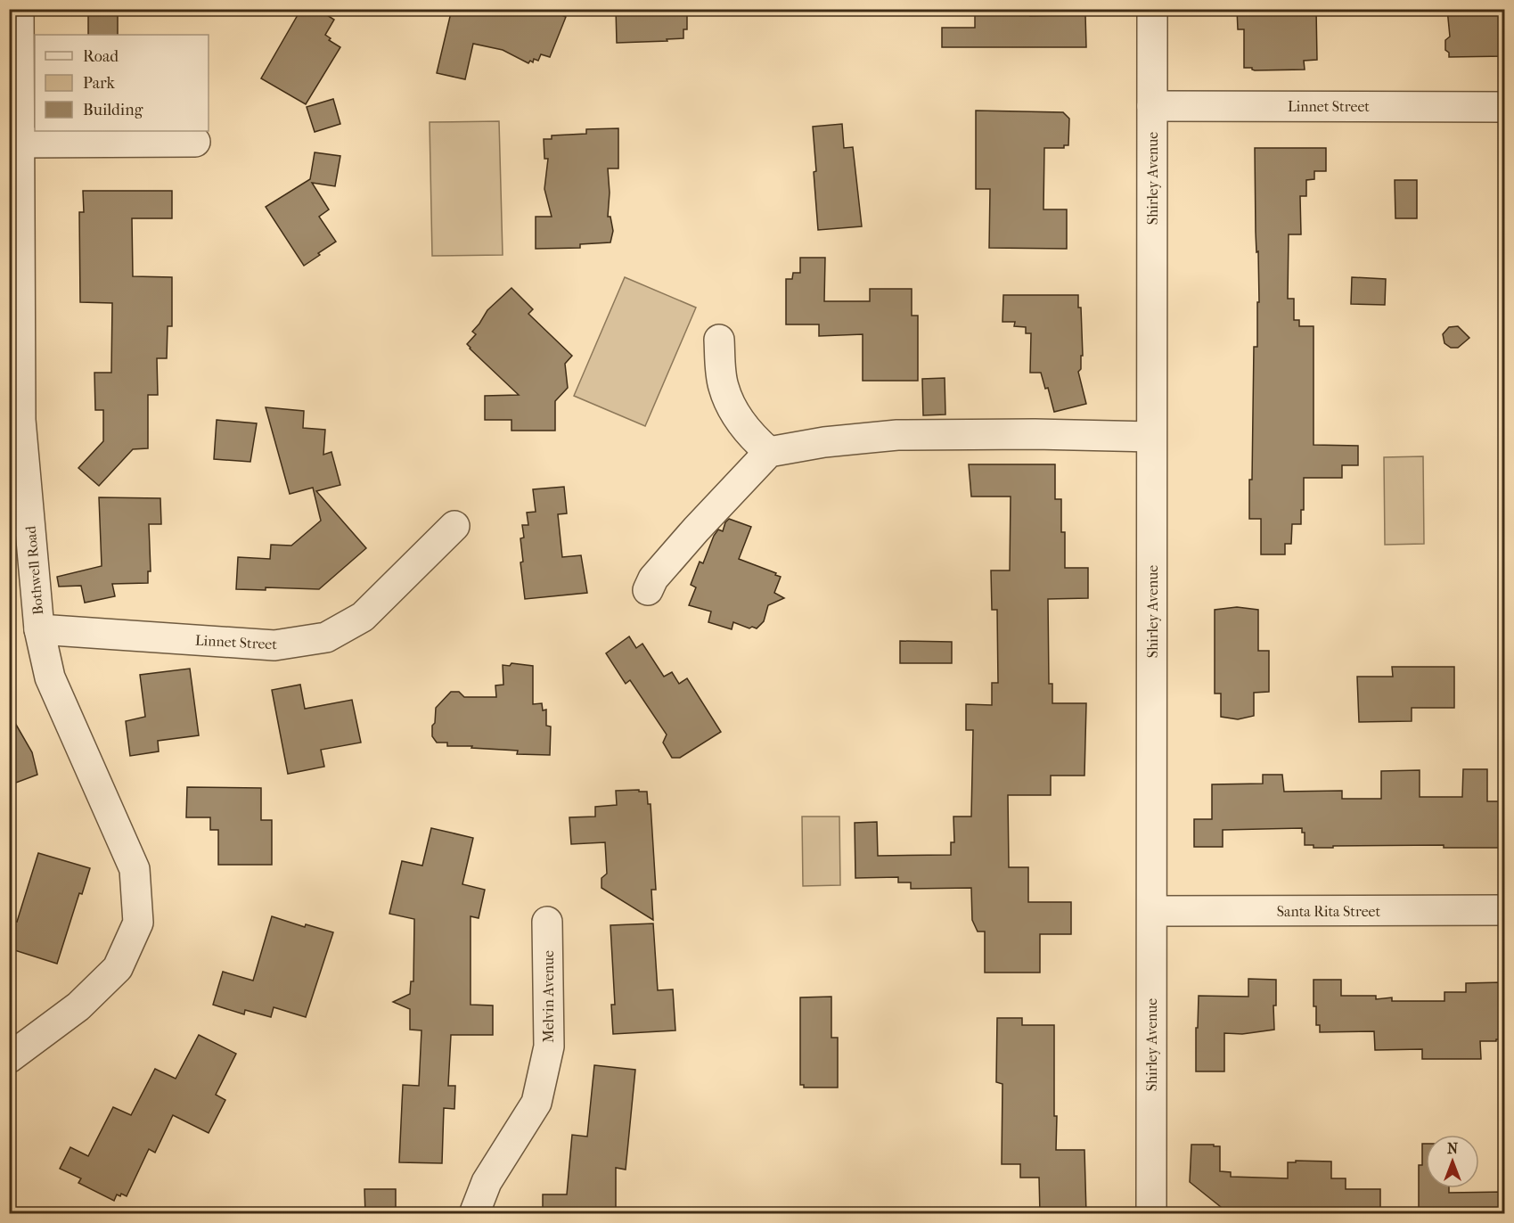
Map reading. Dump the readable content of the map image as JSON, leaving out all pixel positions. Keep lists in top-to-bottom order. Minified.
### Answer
{"streets":{"street":["Linnet Street","Shirley Avenue","Bothwell Road","Santa Rita Street","Melvin Avenue"]},"crossings":[["Linnet Street","Shirley Avenue"],["Linnet Street","Bothwell Road"],["Shirley Avenue","Santa Rita Street"]],"legend":["Road","Park","Building"],"north":"top"}
